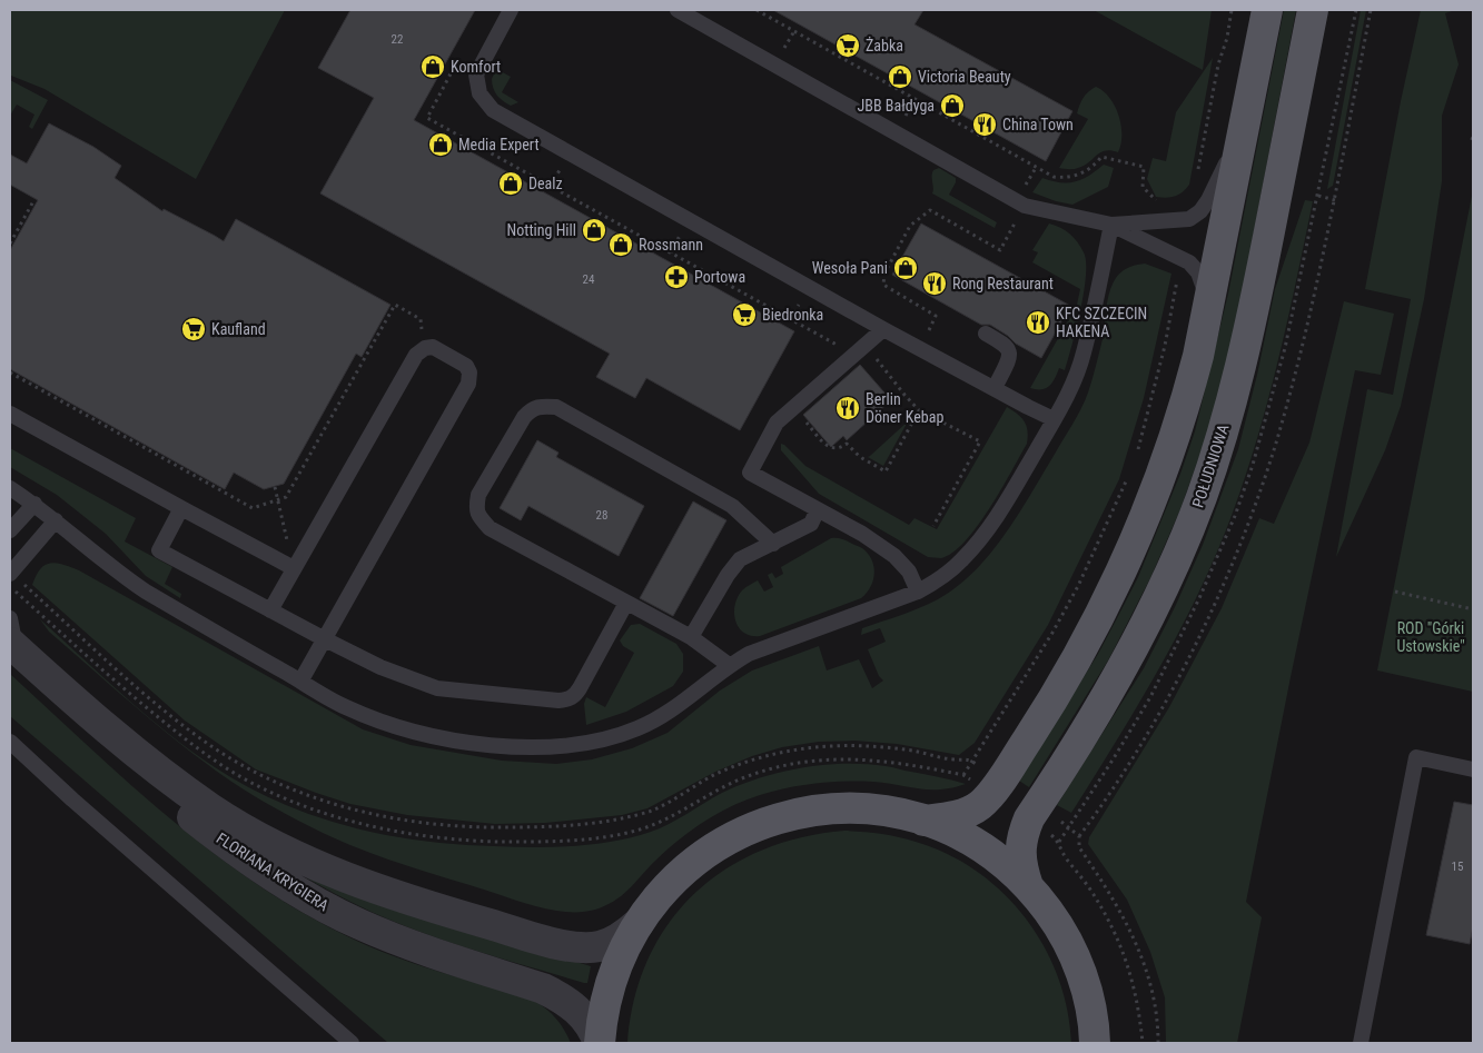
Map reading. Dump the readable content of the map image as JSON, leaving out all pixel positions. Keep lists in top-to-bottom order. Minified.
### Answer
{"streets":{"main road":["POŁUDNIOWA"],"street":["FLORIANA KRYGIERA"]},"parks":["ROD \"Górki Ustowskie\""],"places":{"supermarket":["Żabka","Biedronka","Kaufland"],"shop":["Komfort","Victoria Beauty","JBB Bałdyga","Media Expert","Dealz","Notting Hill","Rossmann","Wesoła Pani"],"restaurant":["China Town","Rong Restaurant","KFC SZCZECIN HAKENA","Berlin Döner Kebap"],"pharmacy":["Portowa"]},"house_numbers":["22","24","28","15"]}
